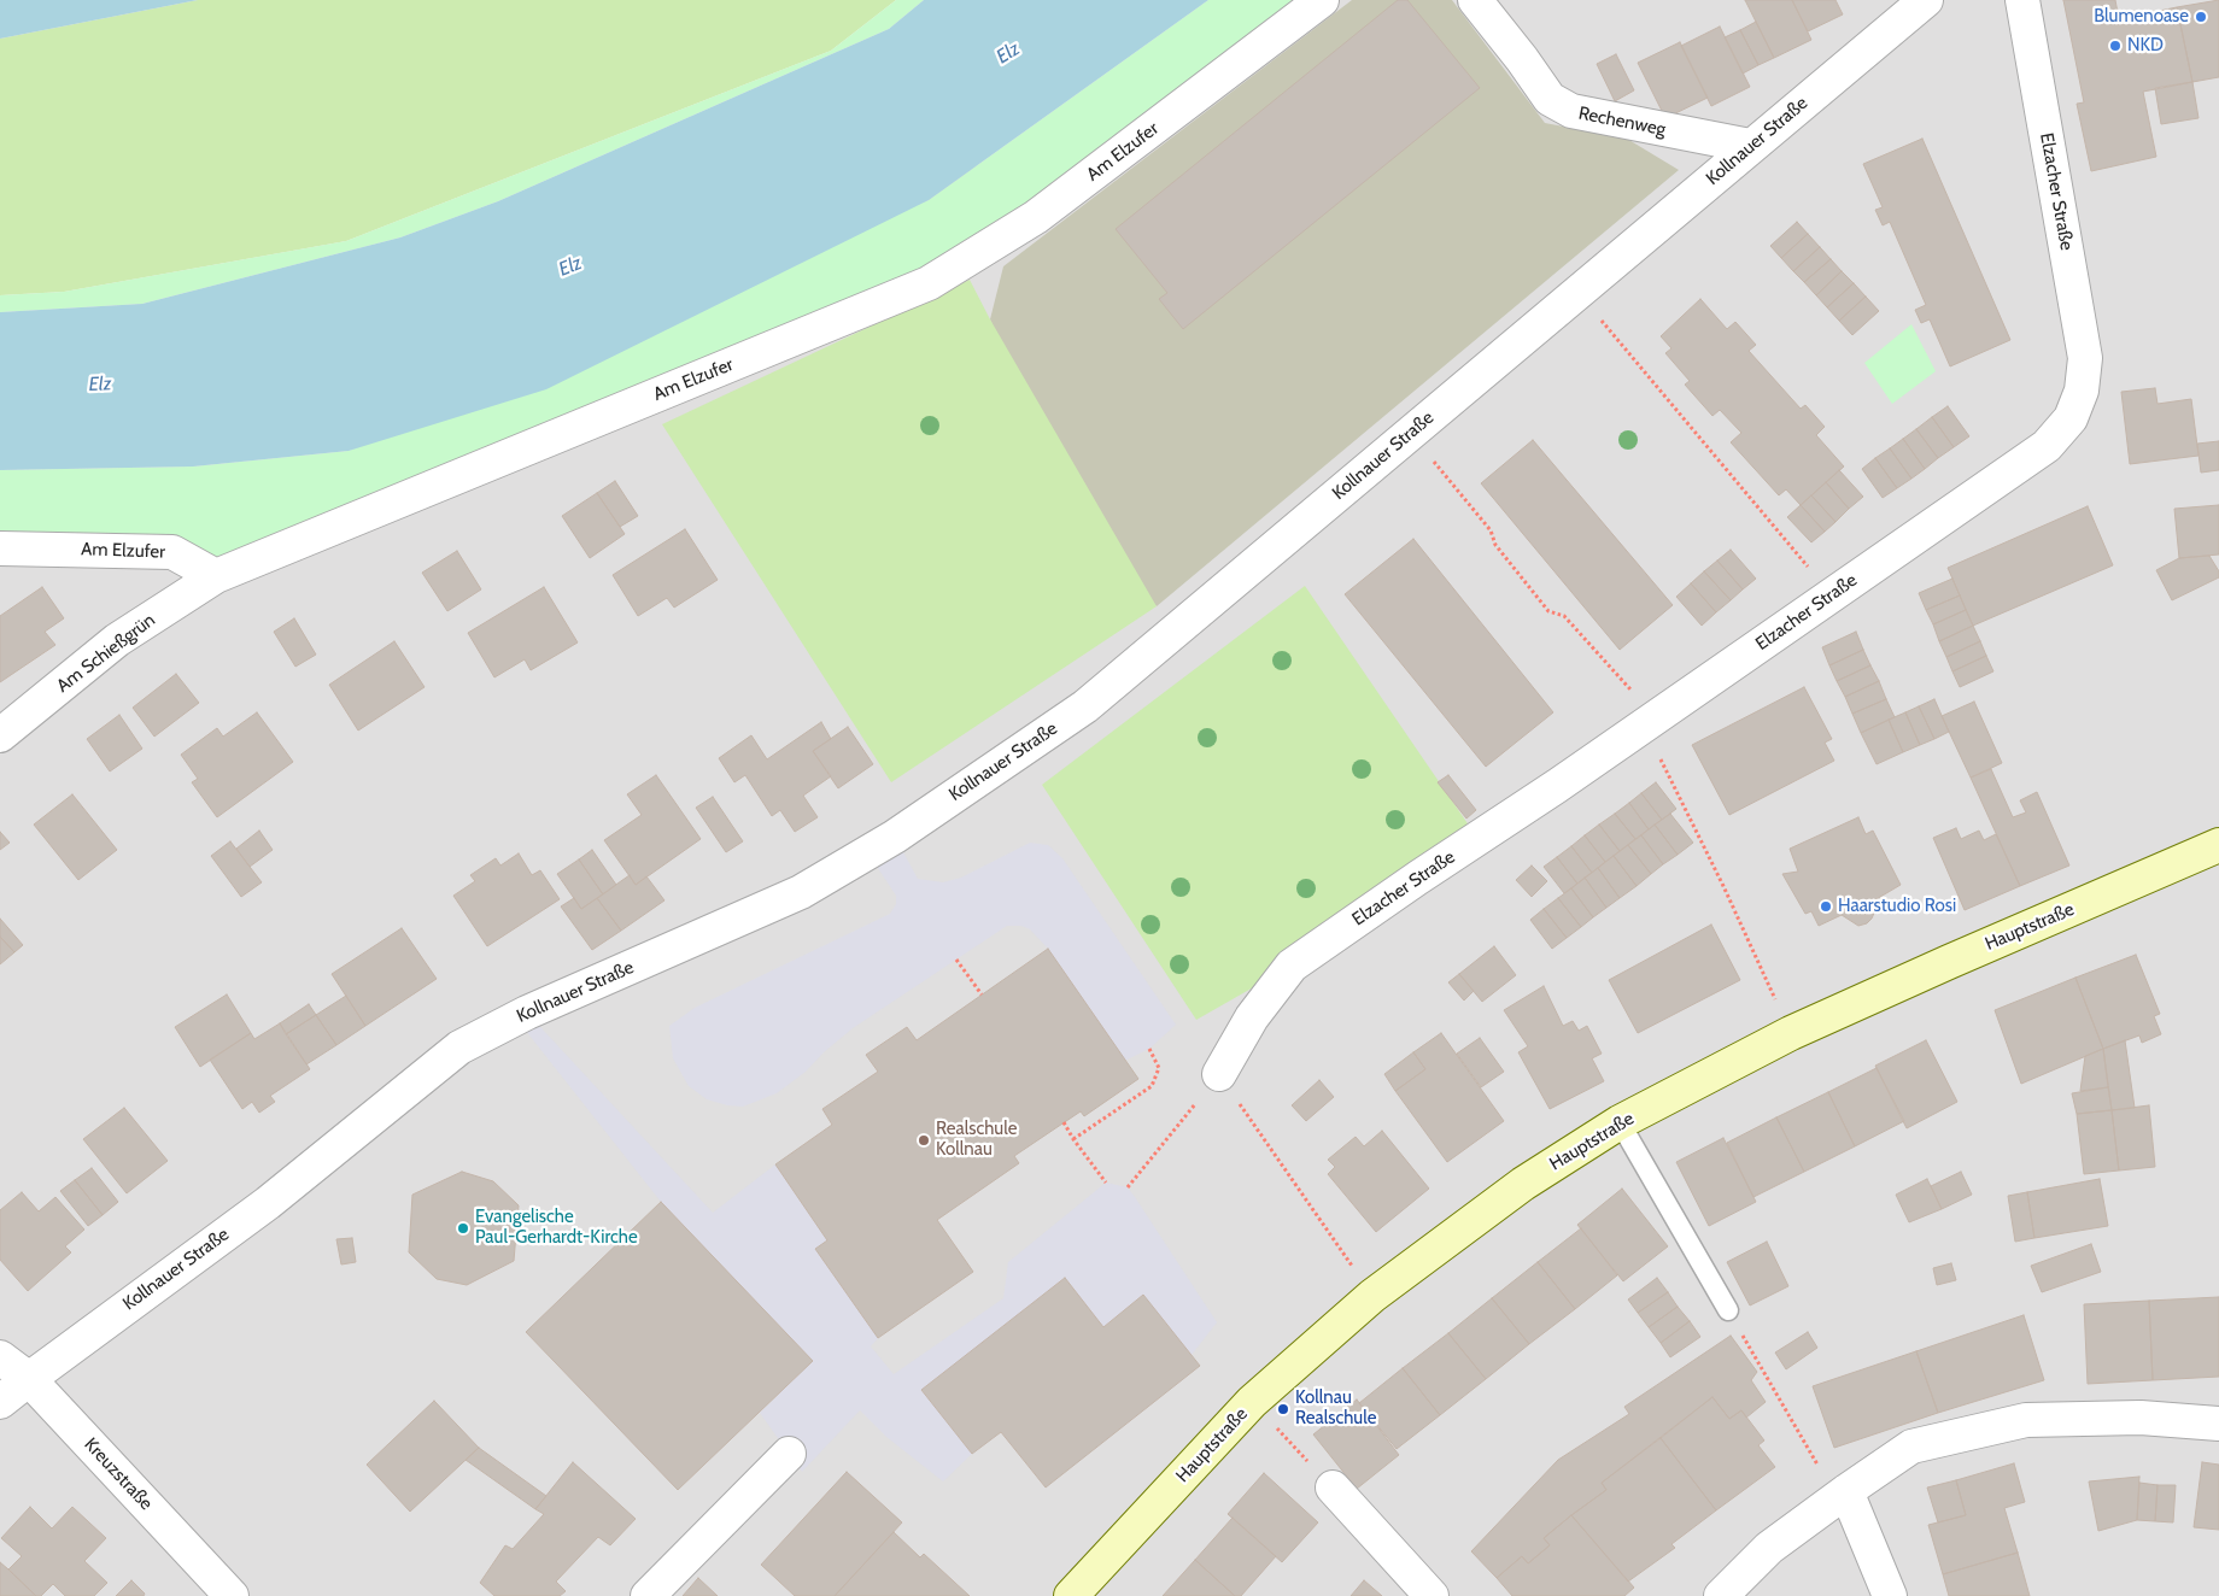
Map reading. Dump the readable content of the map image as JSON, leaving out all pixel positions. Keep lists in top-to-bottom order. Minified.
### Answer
{"streets":{"street":["Rechenweg","Kollnauer Straße","Am Elzufer","Elzacher Straße","Am Schießgrün","Hauptstraße","Kreuzstraße"]},"crossings":[["Rechenweg","Kollnauer Straße"],["Kollnauer Straße","Kreuzstraße"],["Am Elzufer","Am Schießgrün"]],"water":["Elz"],"places":["Blumenoase","NKD","Haarstudio Rosi","Realschule Kollnau","Evangelische Paul-Gerhardt-Kirche","Kollnau Realschule"]}
